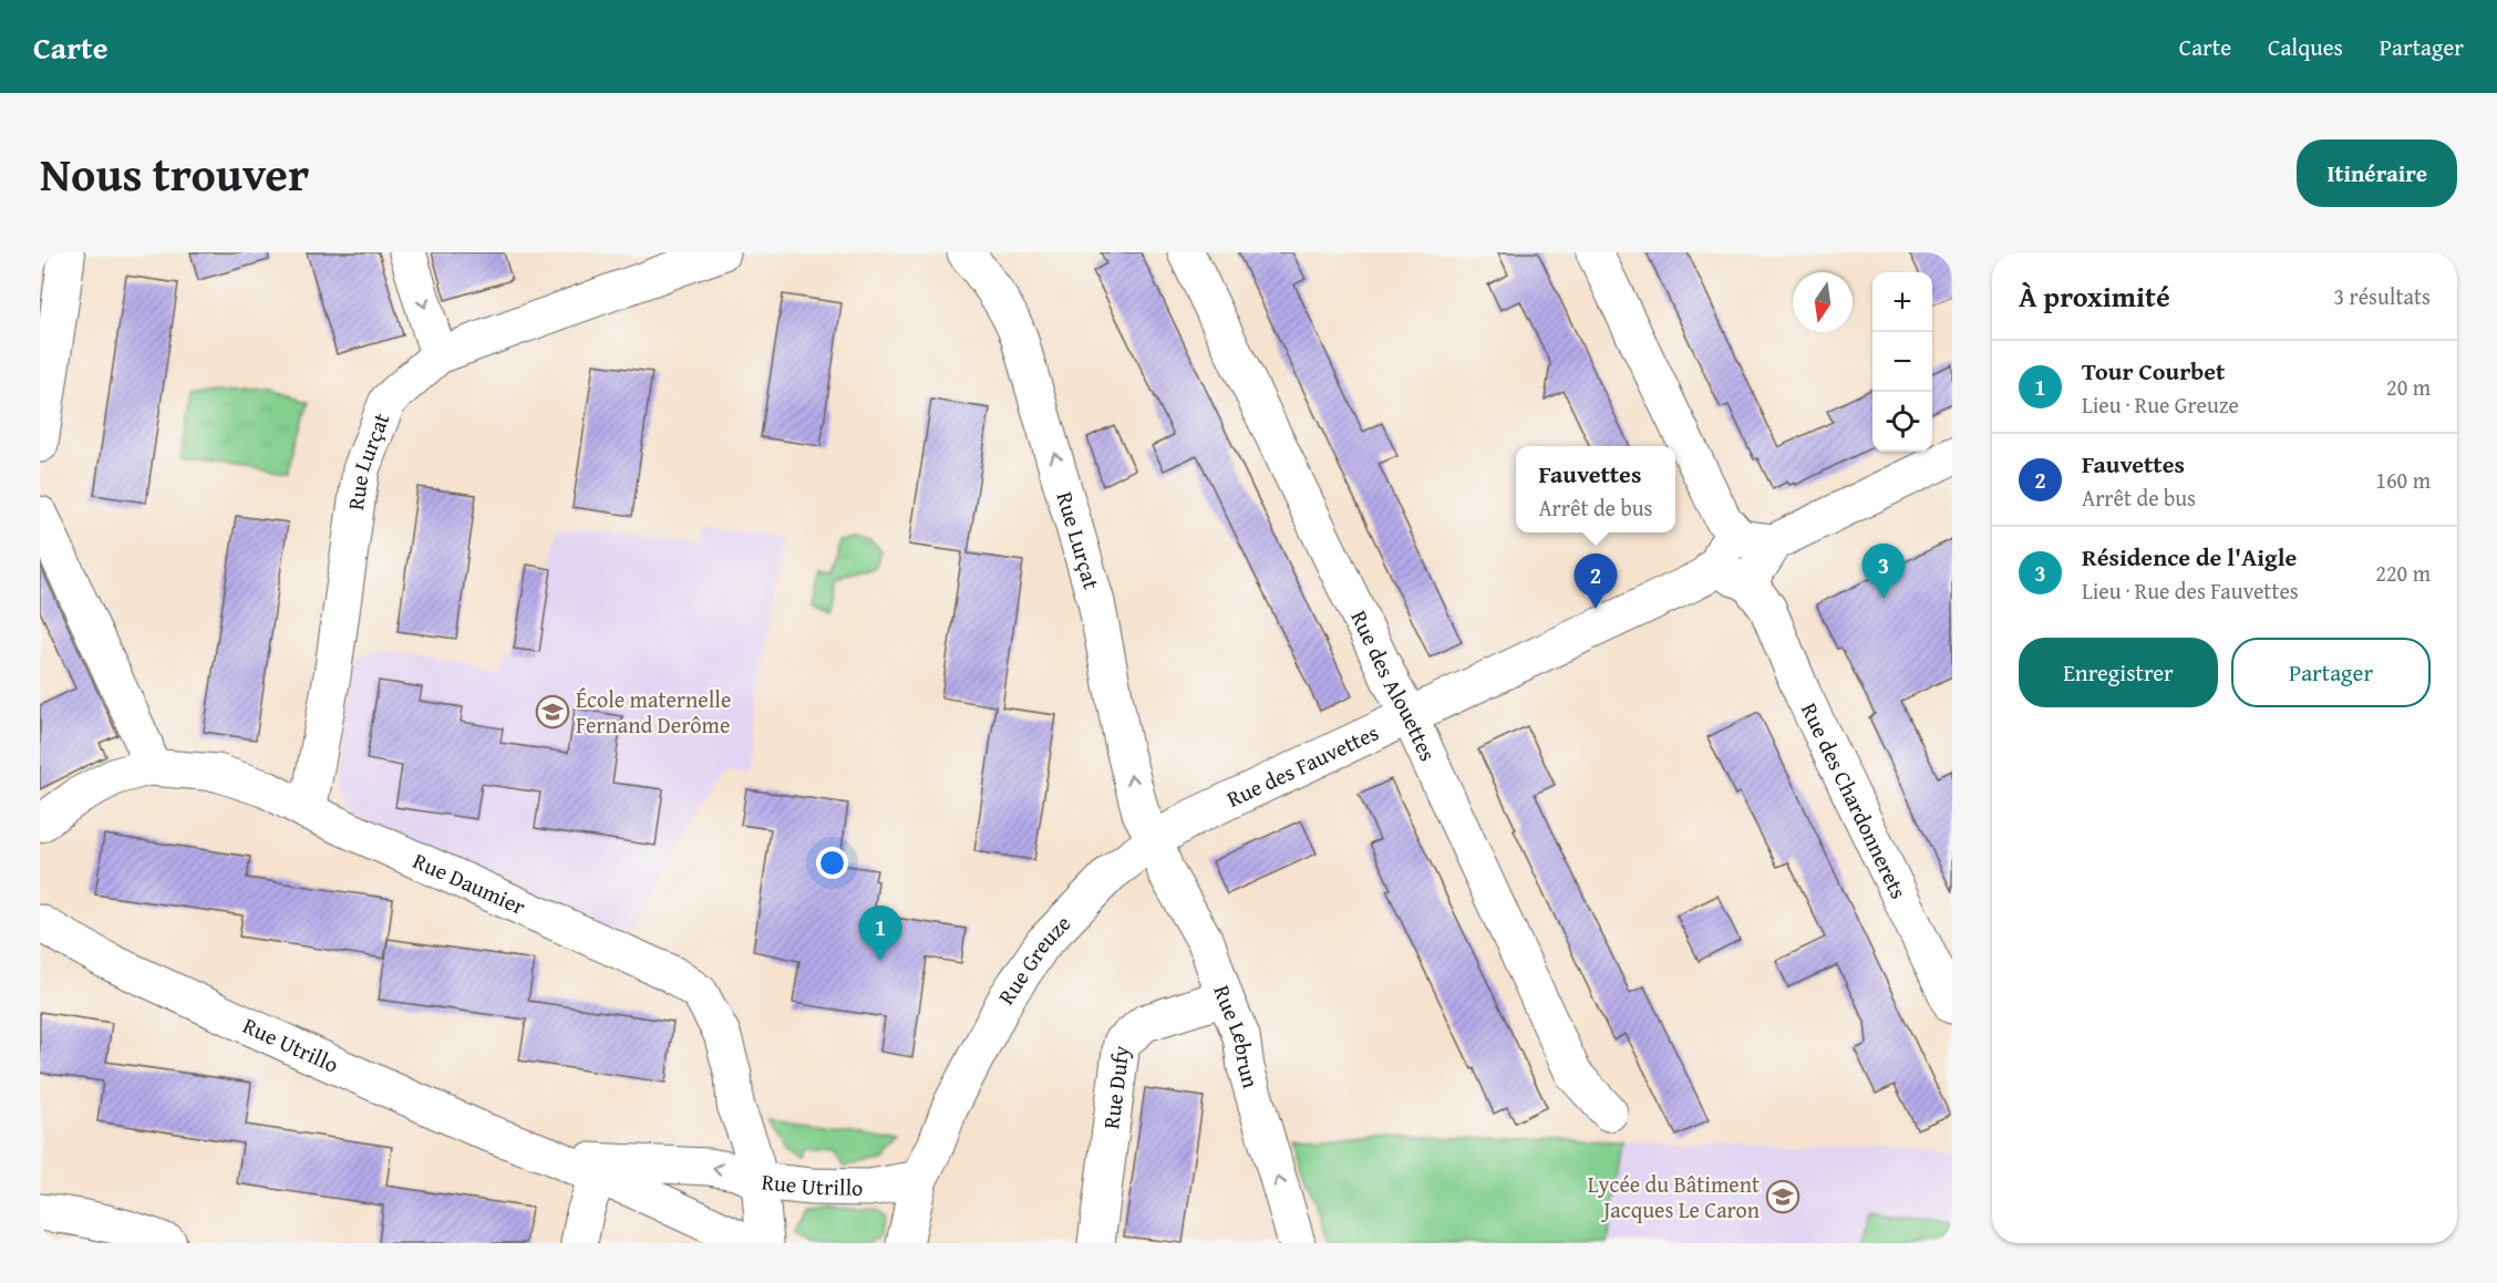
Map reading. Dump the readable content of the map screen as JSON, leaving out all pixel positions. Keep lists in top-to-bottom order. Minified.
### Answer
{"streets":{"street":["Rue Lurçat","Rue des Alouettes","Rue des Fauvettes","Rue des Chardonnerets","Rue Daumier","Rue Greuze","Rue Lebrun","Rue Utrillo","Rue Dufy"]},"crossings":[["Rue Lurçat","Rue des Fauvettes"],["Rue Lurçat","Rue Daumier"],["Rue Lurçat","Rue Greuze"],["Rue Lurçat","Rue Lebrun"],["Rue des Alouettes","Rue des Fauvettes"],["Rue des Fauvettes","Rue des Chardonnerets"],["Rue des Fauvettes","Rue Greuze"],["Rue des Fauvettes","Rue Lebrun"],["Rue Daumier","Rue Utrillo"],["Rue Greuze","Rue Lebrun"],["Rue Greuze","Rue Utrillo"],["Rue Lebrun","Rue Dufy"]],"one_way":["Rue Lurçat","Rue Lebrun"],"places":{"school or university":["École maternelle Fernand Derôme","Lycée du Bâtiment Jacques Le Caron"]},"north":"bottom","page":{"header":"Carte","nav":["Carte","Calques","Partager"],"title":"Nous trouver","buttons":["Itinéraire",["Enregistrer","Partager"]],"heading":["À proximité","3 résultats"],"map_buttons":["+","−"],"list":[{"mark":"1","name":"Tour Courbet","note":"Lieu · Rue Greuze","value":"20 m"},{"mark":"2","name":"Fauvettes","note":"Arrêt de bus","value":"160 m"},{"mark":"3","name":"Résidence de l'Aigle","note":"Lieu · Rue des Fauvettes","value":"220 m"}],"popup":["Fauvettes","Arrêt de bus"],"pins":["3","2","1"]}}
